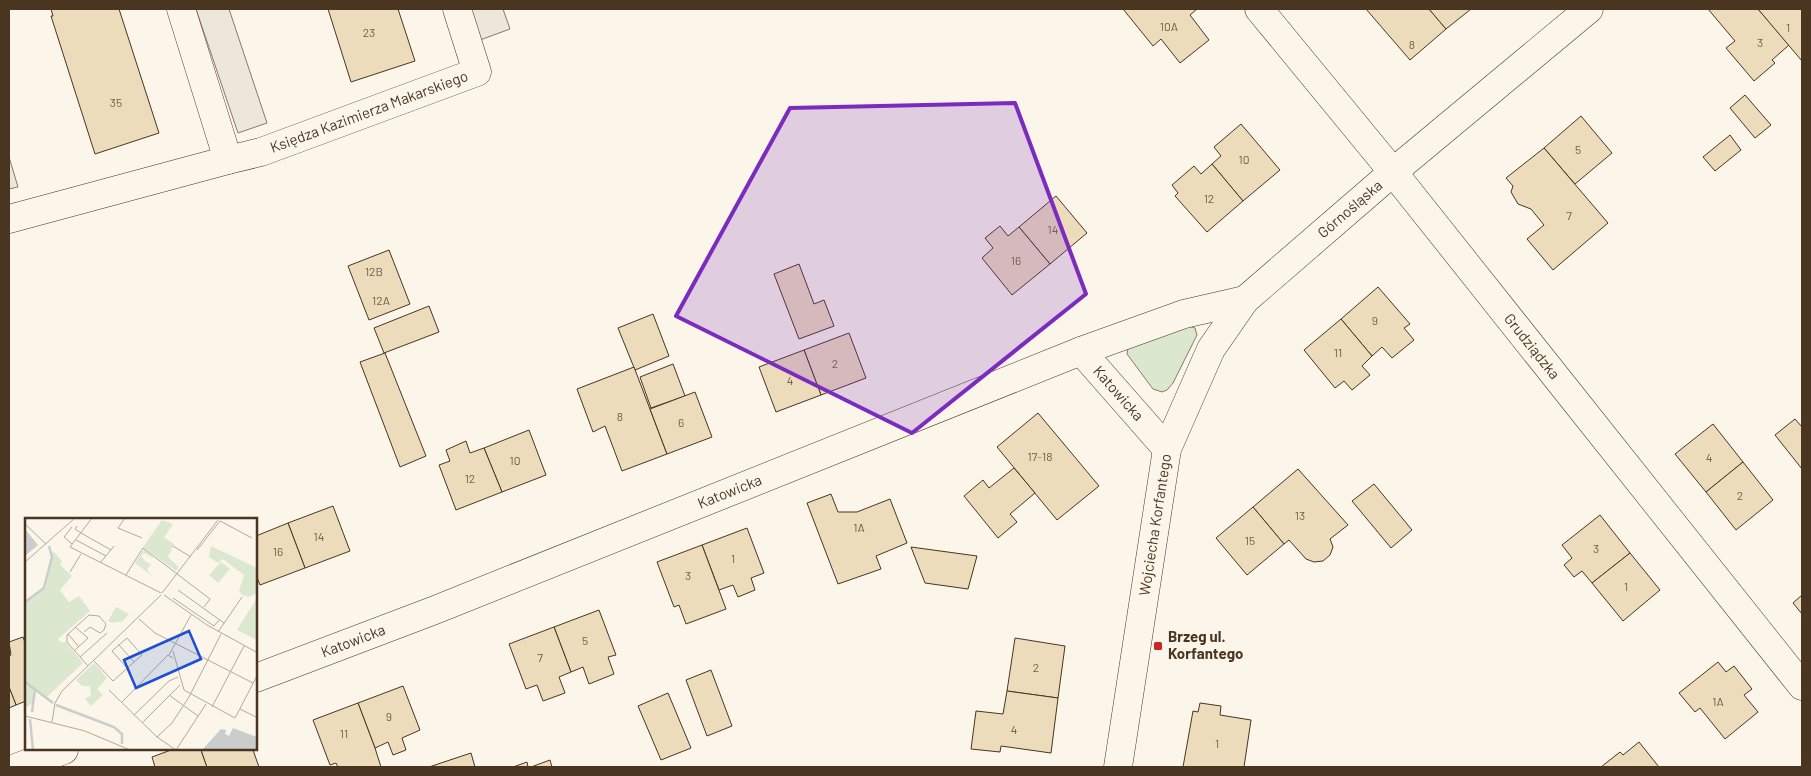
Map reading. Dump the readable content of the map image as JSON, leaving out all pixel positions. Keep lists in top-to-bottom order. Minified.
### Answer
{"streets":{"street":["Księdza Kazimierza Makarskiego","Górnośląska","Grudziądzka","Katowicka","Wojciecha Korfantego"]},"crossings":[["Górnośląska","Grudziądzka"],["Górnośląska","Katowicka"],["Górnośląska","Wojciecha Korfantego"],["Katowicka","Wojciecha Korfantego"]],"places":{"transit":["Brzeg ul. Korfantego"]},"house_numbers":["10A","1","23","3","8","35","5","10","12","7","14","16","12B","12A","9","11","2","4","8","6","17-18","4","10","12","2","13","1A","14","15","3","16","1","3","1","5","7","2","1A","9","4","11","1"]}
